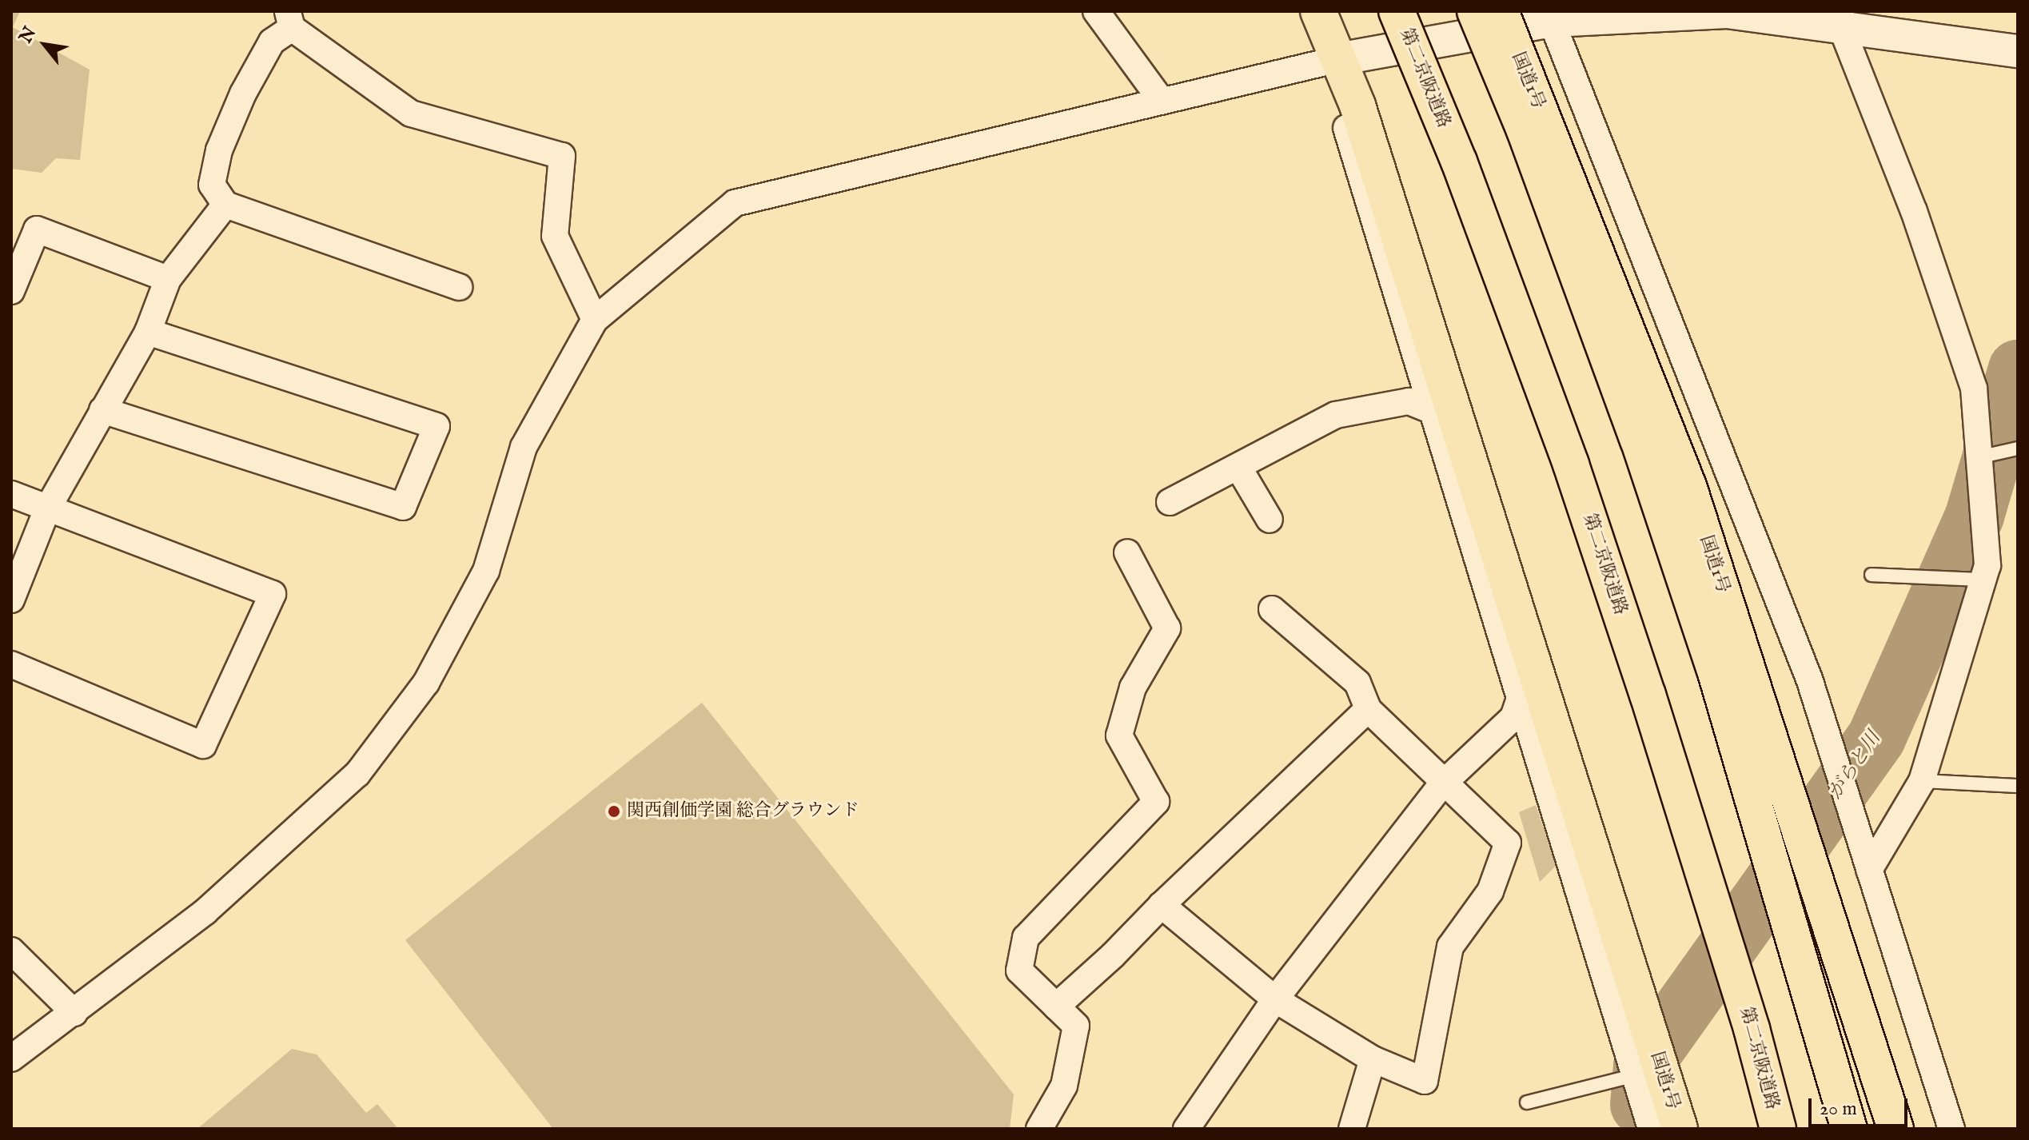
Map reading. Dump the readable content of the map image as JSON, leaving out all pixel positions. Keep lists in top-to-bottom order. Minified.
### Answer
{"streets":{"highway":["第二京阪道路","国道1号"]},"water":["がらと川"],"places":["関西創価学園 総合グラウンド"],"scale_bar":"20 m","north":"top left"}
